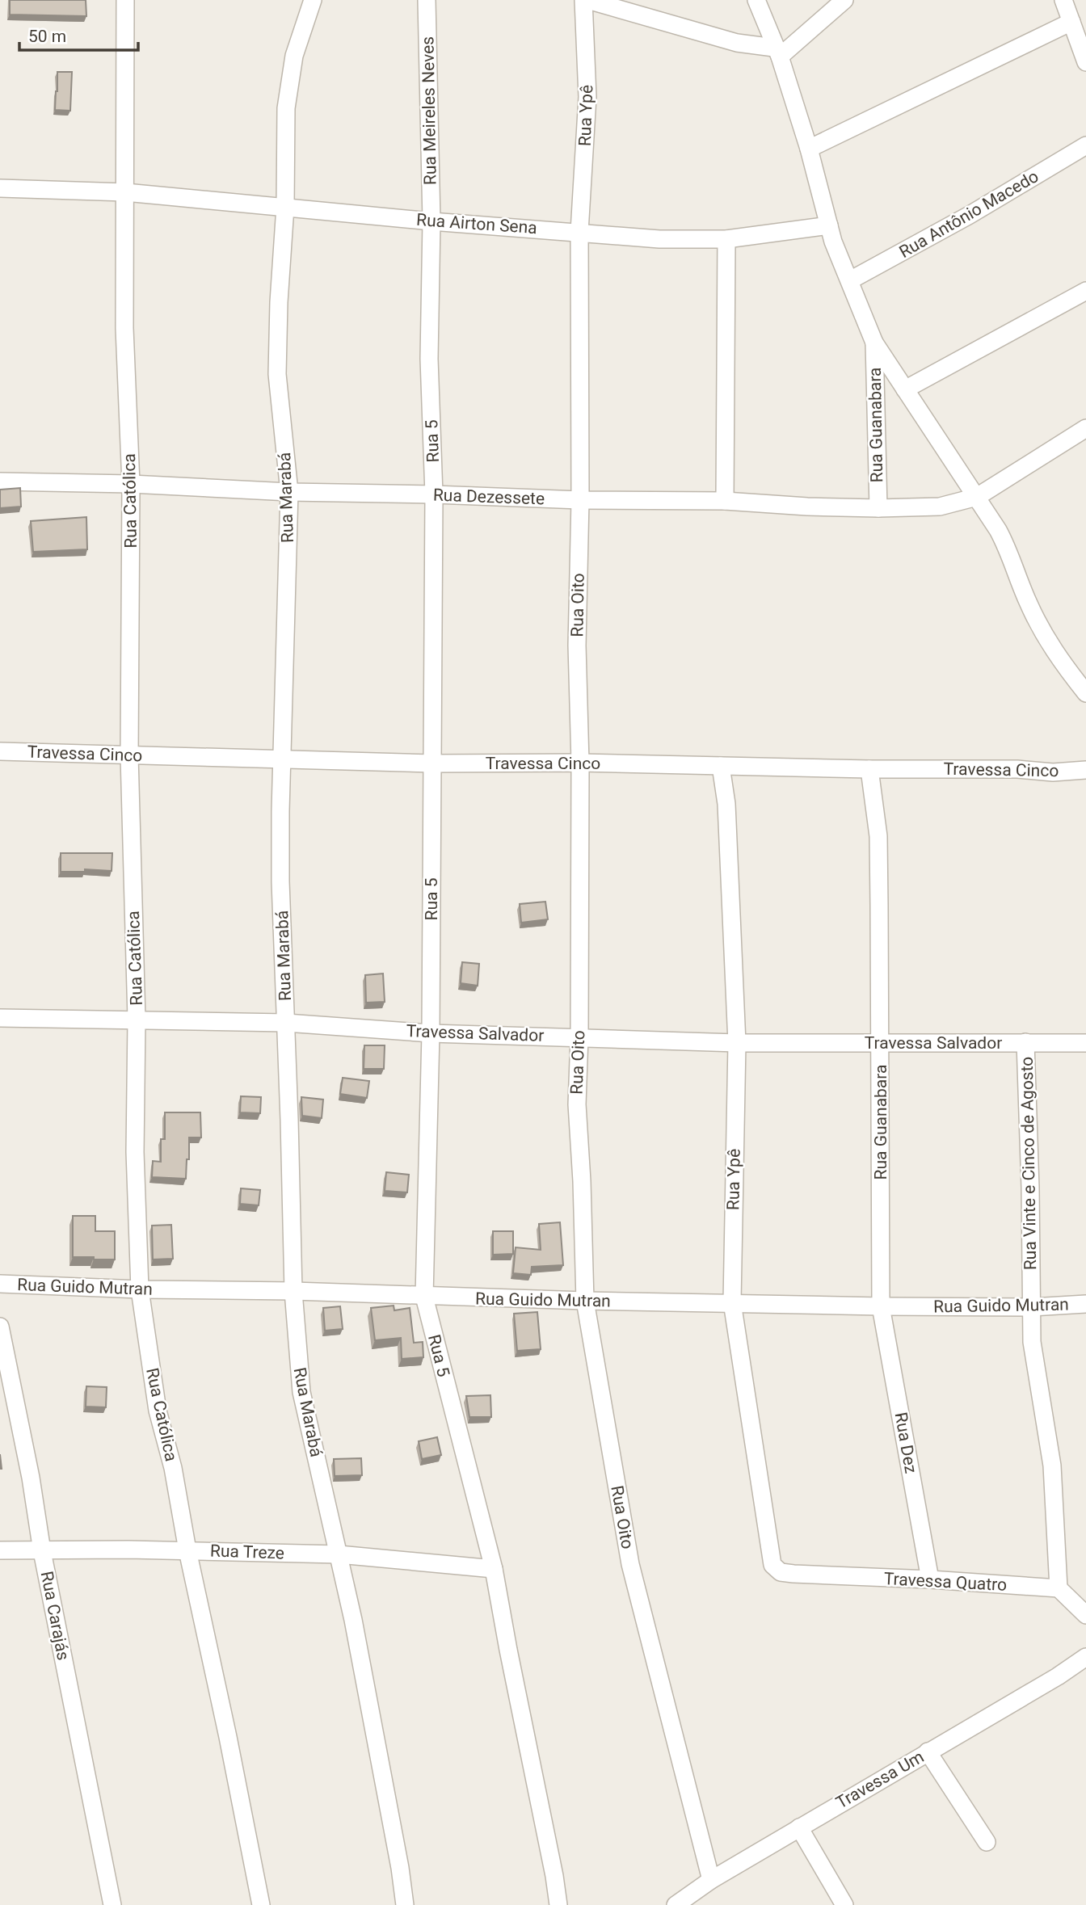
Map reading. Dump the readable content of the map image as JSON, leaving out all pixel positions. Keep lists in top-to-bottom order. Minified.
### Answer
{"streets":{"street":["Rua Meireles Neves","Rua Ypê","Rua Antônio Macedo","Rua Airton Sena","Rua Guanabara","Rua 5","Rua Dezessete","Rua Marabá","Rua Católica","Rua Oito","Travessa Cinco","Travessa Salvador","Rua Vinte e Cinco de Agosto","Rua Guido Mutran","Rua Dez","Rua Treze","Travessa Quatro","Rua Carajás","Travessa Um"]},"crossings":[["Rua Meireles Neves","Rua Airton Sena"],["Rua Meireles Neves","Rua 5"],["Rua Ypê","Rua Airton Sena"],["Rua Ypê","Rua Oito"],["Rua Ypê","Travessa Cinco"],["Rua Ypê","Travessa Salvador"],["Rua Ypê","Rua Guido Mutran"],["Rua Ypê","Travessa Quatro"],["Rua Airton Sena","Rua 5"],["Rua Airton Sena","Rua Marabá"],["Rua Airton Sena","Rua Católica"],["Rua Airton Sena","Rua Oito"],["Rua Guanabara","Rua Dezessete"],["Rua Guanabara","Travessa Cinco"],["Rua Guanabara","Travessa Salvador"],["Rua Guanabara","Rua Guido Mutran"],["Rua Guanabara","Rua Dez"],["Rua 5","Rua Dezessete"],["Rua 5","Travessa Cinco"],["Rua 5","Travessa Salvador"],["Rua 5","Rua Guido Mutran"],["Rua 5","Rua Treze"],["Rua Dezessete","Rua Marabá"],["Rua Dezessete","Rua Católica"],["Rua Dezessete","Rua Oito"],["Rua Marabá","Travessa Cinco"],["Rua Marabá","Travessa Salvador"],["Rua Marabá","Rua Guido Mutran"],["Rua Marabá","Rua Treze"],["Rua Católica","Travessa Cinco"],["Rua Católica","Travessa Salvador"],["Rua Católica","Rua Guido Mutran"],["Rua Católica","Rua Treze"],["Rua Oito","Travessa Cinco"],["Rua Oito","Travessa Salvador"],["Rua Oito","Rua Guido Mutran"],["Rua Oito","Travessa Um"],["Travessa Salvador","Rua Vinte e Cinco de Agosto"],["Rua Vinte e Cinco de Agosto","Rua Guido Mutran"],["Rua Vinte e Cinco de Agosto","Travessa Quatro"],["Rua Guido Mutran","Rua Dez"],["Rua Dez","Travessa Quatro"],["Rua Treze","Rua Carajás"]],"scale_bar":"50 m"}
